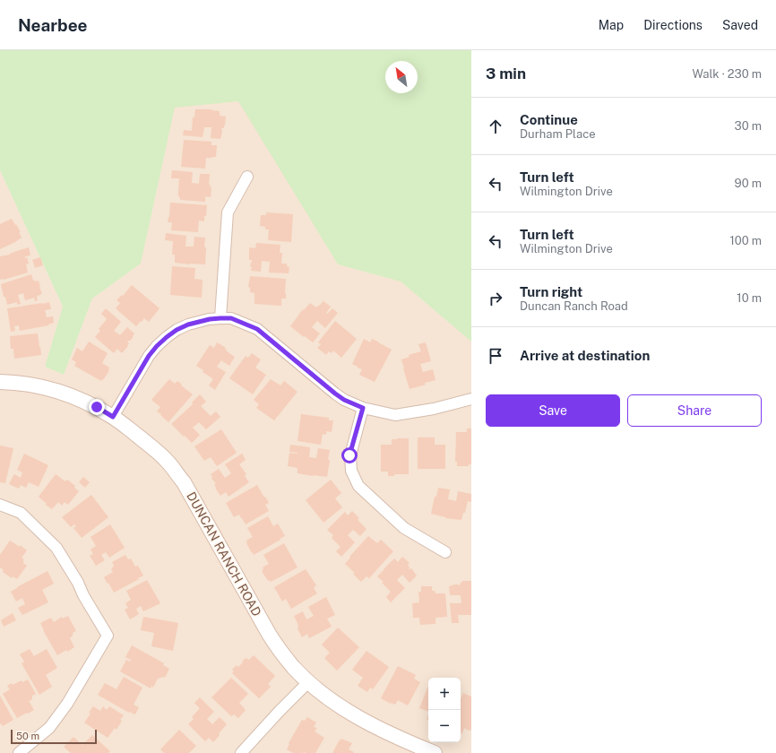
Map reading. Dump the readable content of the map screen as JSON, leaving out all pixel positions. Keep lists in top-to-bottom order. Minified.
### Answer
{"streets":{"street":["DUNCAN RANCH ROAD"]},"scale_bar":"50 m","north":"top left","page":{"header":"Nearbee","nav":["Map","Directions","Saved"],"heading":["3 min","Walk · 230 m"],"list":[["Continue","Durham Place","30 m"],["Turn left","Wilmington Drive","90 m"],["Turn left","Wilmington Drive","100 m"],["Turn right","Duncan Ranch Road","10 m"],"Arrive at destination"],"buttons":["Save","Share"],"map_buttons":["+","−"],"scale":"50 m"}}
